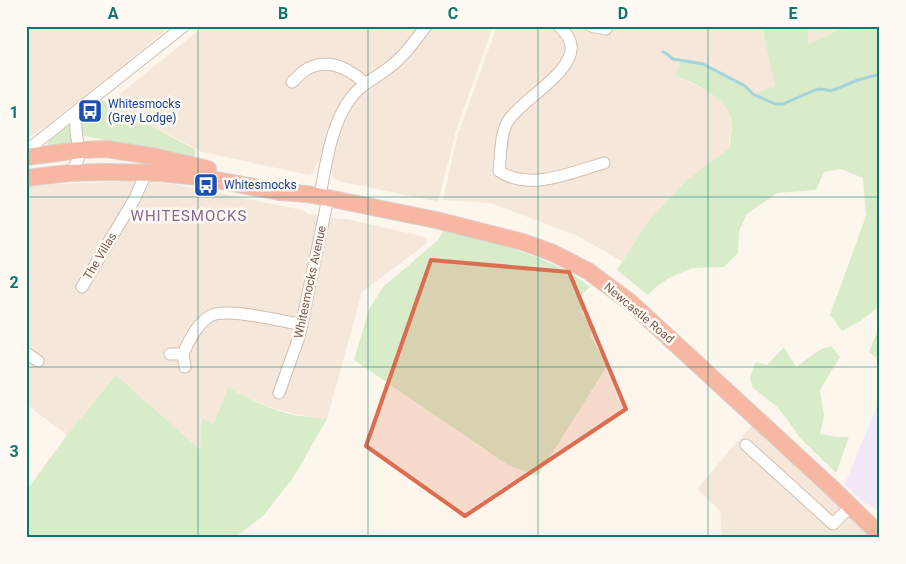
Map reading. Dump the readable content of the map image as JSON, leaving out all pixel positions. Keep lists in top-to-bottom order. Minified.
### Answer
{"streets":{"highway":["Newcastle Road"],"street":["The Villas","Whitesmocks Avenue"]},"crossings":[["Whitesmocks Avenue","Newcastle Road"]],"districts":["WHITESMOCKS"],"places":{"bus stop":["Whitesmocks (Grey Lodge)","Whitesmocks"]},"grid":{"columns":["A","B","C","D","E"],"rows":["1","2","3"]}}
